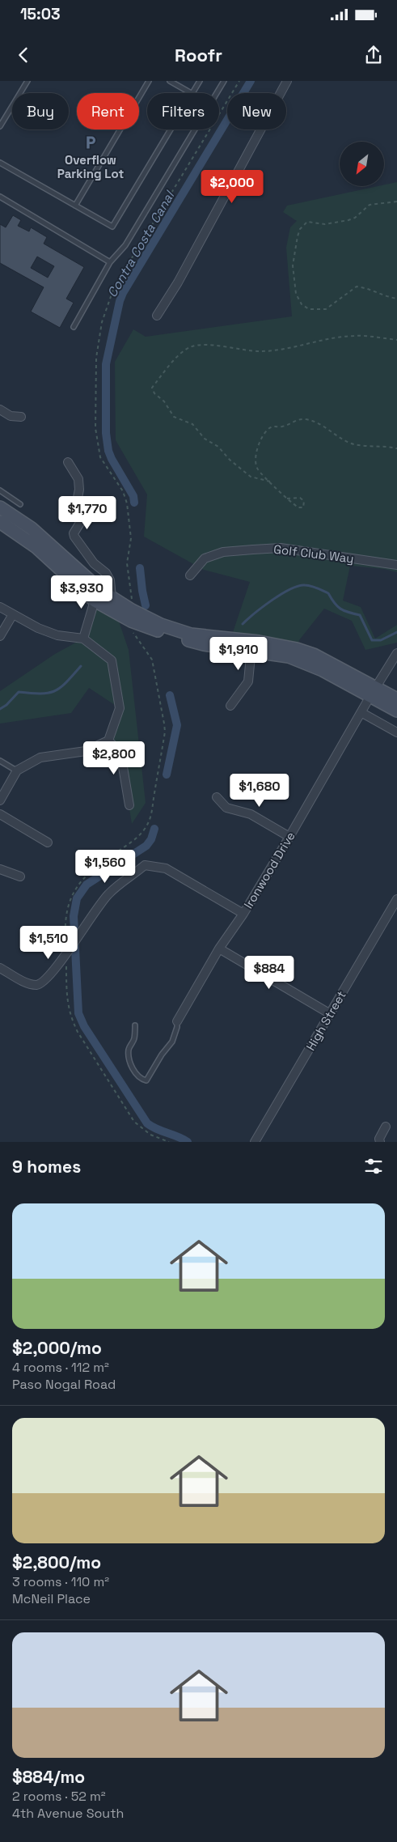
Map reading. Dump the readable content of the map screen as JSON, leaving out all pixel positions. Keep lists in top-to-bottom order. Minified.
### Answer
{"streets":{"street":["Golf Club Way","Ironwood Drive","High Street"]},"water":["Contra Costa Canal"],"places":{"parking":["Overflow Parking Lot"]},"north":"bottom left","page":{"status":"15:03","header":"Roofr","chip":["Buy","Rent","Filters","New"],"price":["$2,000","$1,770","$3,930","$1,910","$2,800","$1,680","$1,560","$1,510","$884"],"heading":"9 homes","list":[{"name":"$2,000/mo","note":"4 rooms · 112 m² · Paso Nogal Road"},{"name":"$2,800/mo","note":"3 rooms · 110 m² · McNeil Place"},{"name":"$884/mo","note":"2 rooms · 52 m² · 4th Avenue South"}]}}
